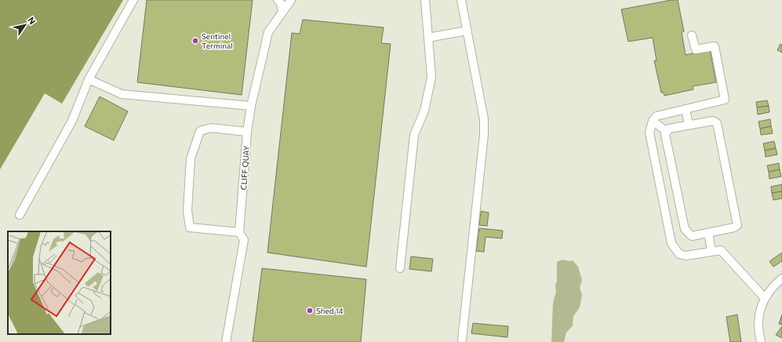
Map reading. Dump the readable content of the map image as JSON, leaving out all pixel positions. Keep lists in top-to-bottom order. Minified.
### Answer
{"streets":{"street":["CLIFF QUAY"]},"places":["Sentinel Terminal","Shed 14"],"north":"top right"}
